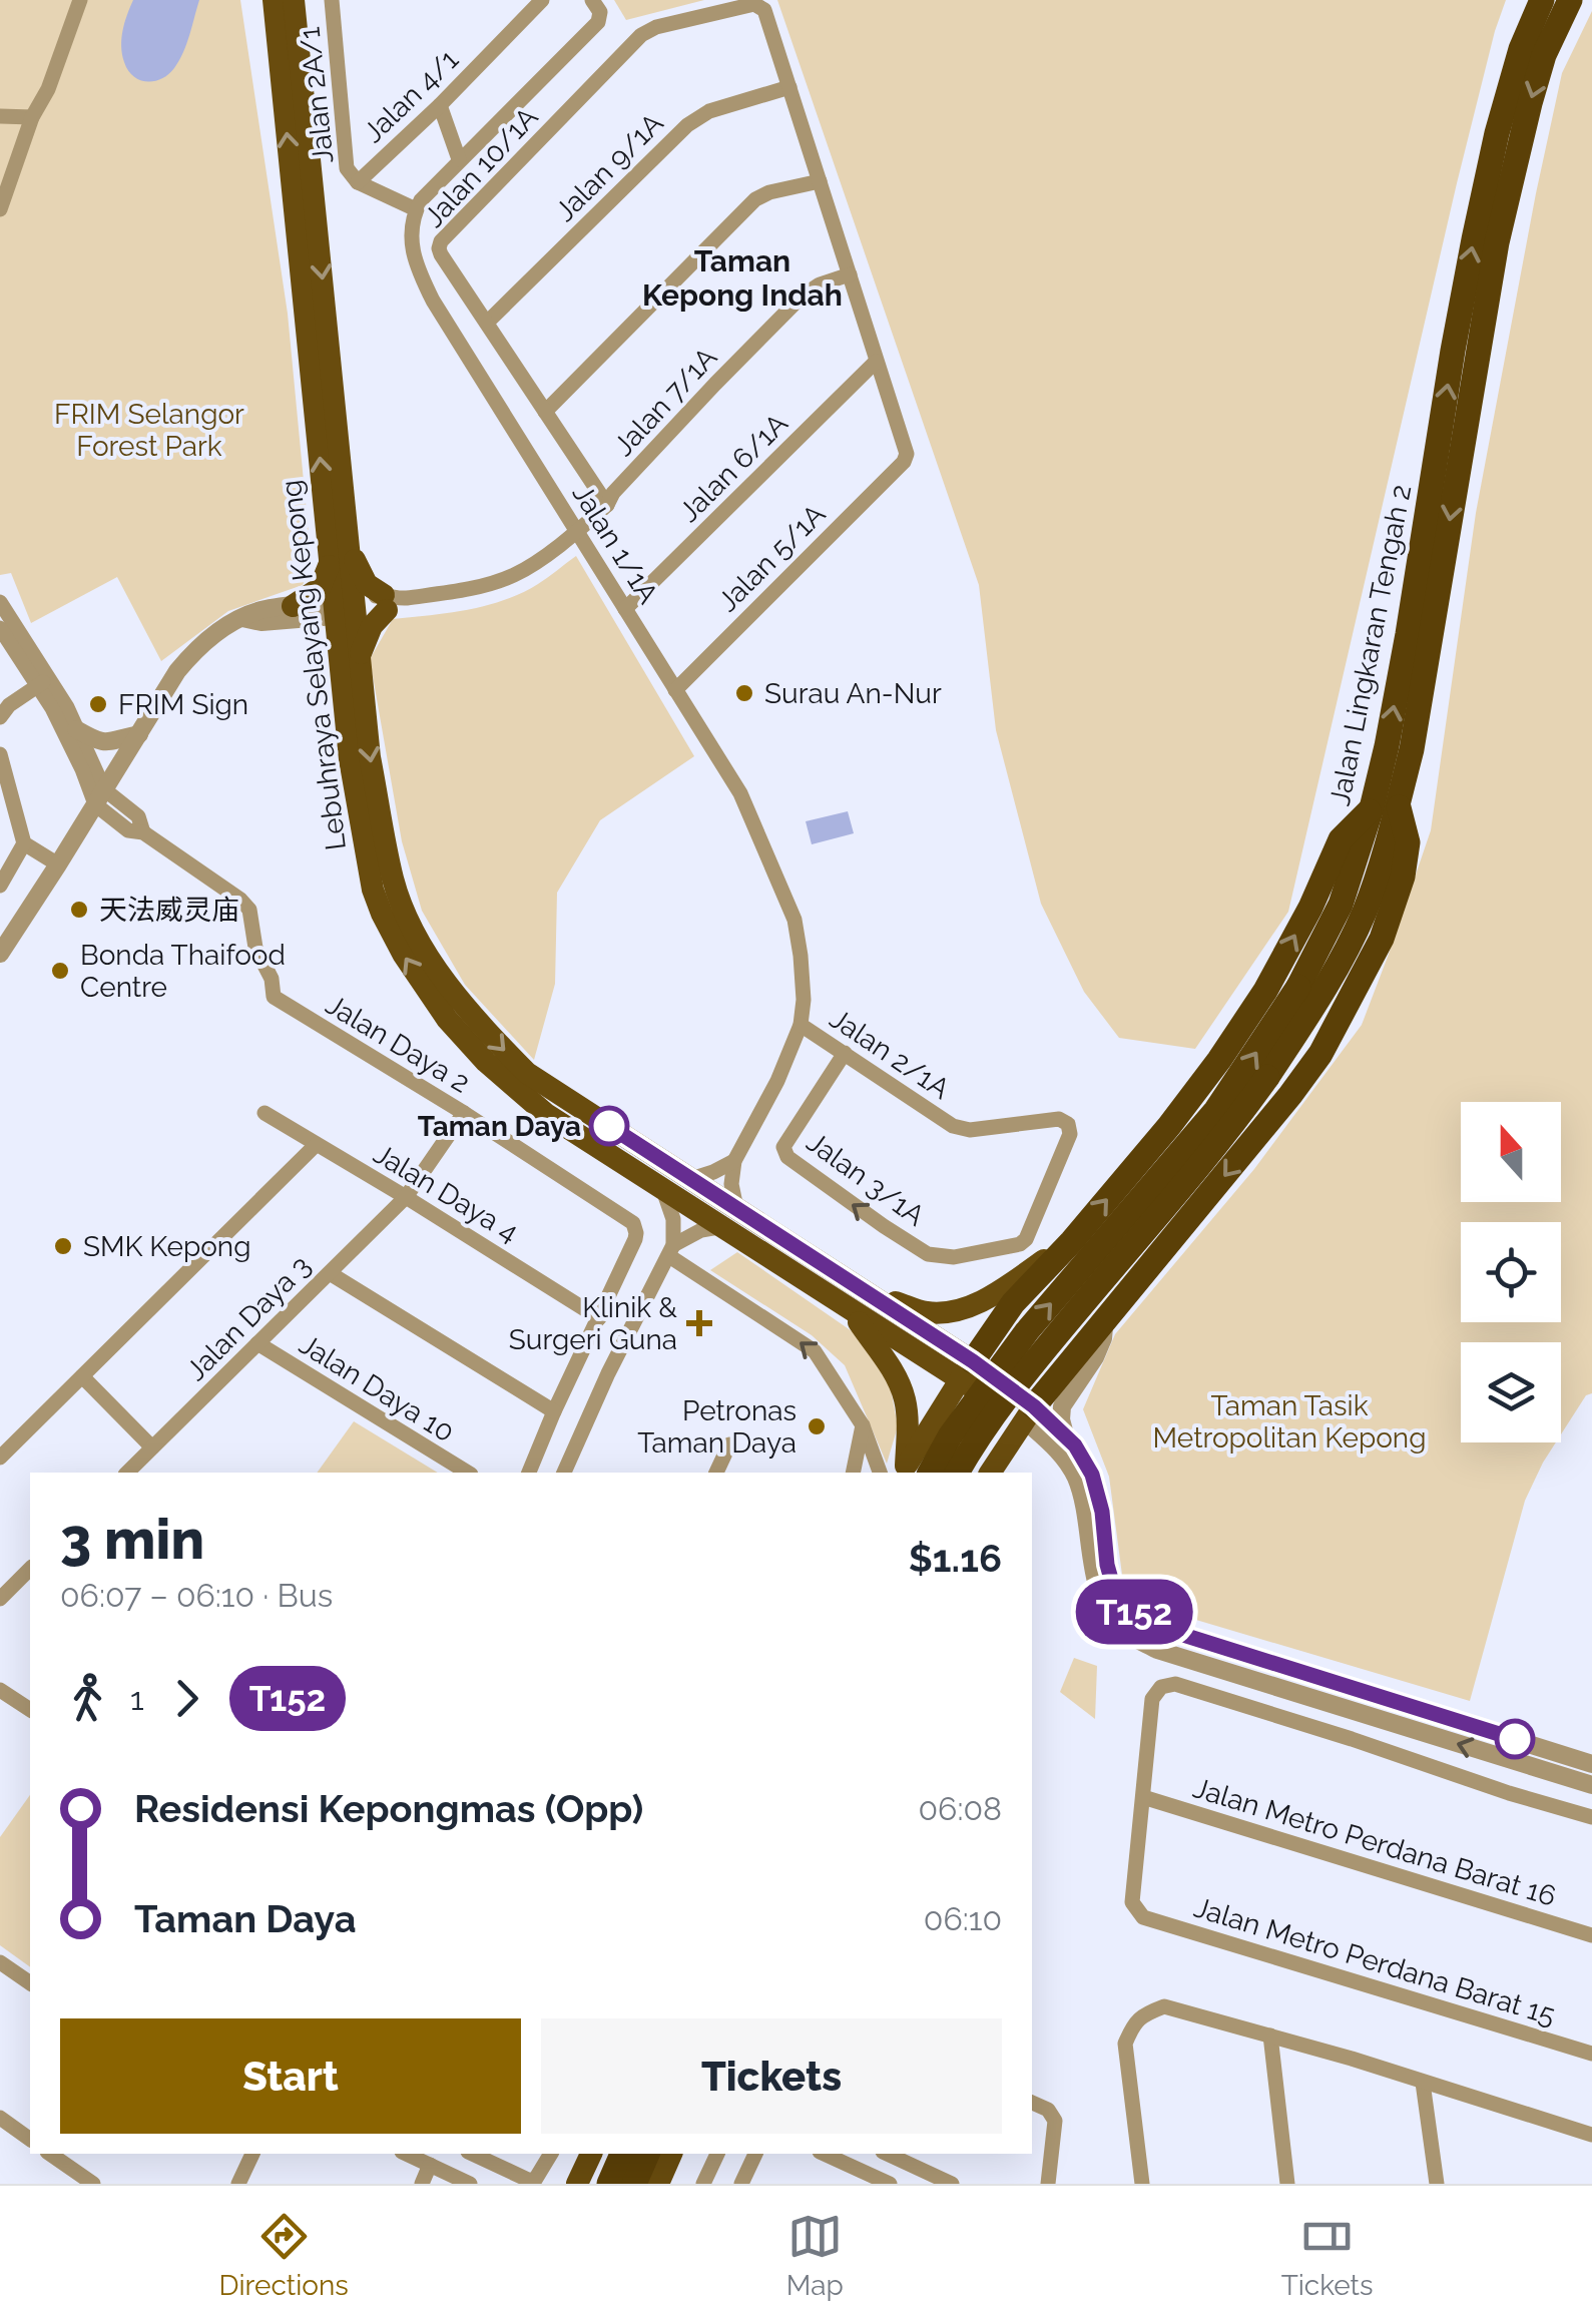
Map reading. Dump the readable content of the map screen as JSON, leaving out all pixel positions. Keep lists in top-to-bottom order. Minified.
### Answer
{"streets":{"highway":["Jalan Lingkaran Tengah 2"],"main road":["Lebuhraya Selayang Kepong"],"street":["Jalan 2A/1","Jalan 4/1","Jalan 10/1A","Jalan 9/1A","Jalan 7/1A","Jalan 6/1A","Jalan 1/1A","Jalan 5/1A","Jalan Daya 2","Jalan 2/1A","Jalan 3/1A","Jalan Daya 4","Jalan Daya 3","Jalan Daya 10","Jalan Metro Perdana Barat 16","Jalan Metro Perdana Barat 15"]},"crossings":[["Jalan 2A/1","Jalan 4/1"],["Jalan 4/1","Jalan 1/1A"],["Jalan 10/1A","Jalan 9/1A"],["Jalan 10/1A","Jalan 7/1A"],["Jalan 7/1A","Jalan 1/1A"],["Jalan 7/1A","Lebuhraya Selayang Kepong"],["Jalan 6/1A","Jalan 1/1A"],["Jalan 6/1A","Jalan 5/1A"],["Jalan 1/1A","Jalan 5/1A"],["Jalan 1/1A","Jalan 2/1A"],["Jalan Daya 2","Jalan Daya 4"],["Jalan Daya 2","Jalan Daya 3"],["Jalan 2/1A","Jalan 3/1A"],["Jalan Daya 4","Jalan Daya 3"],["Jalan Daya 3","Jalan Daya 10"],["Jalan Metro Perdana Barat 16","Jalan Metro Perdana Barat 15"]],"districts":["Taman Kepong Indah"],"parks":["FRIM Selangor Forest Park","Taman Tasik Metropolitan Kepong"],"places":{"other":["Surau An-Nur","FRIM Sign","天法威灵庙","Bonda Thaifood Centre","Taman Daya","SMK Kepong","Petronas Taman Daya"],"health":["Klinik & Surgeri Guna"]},"lines":["bus line T152"],"north":"top","page":{"on_map":"T152","heading":["3 min","06:07 – 06:10 · Bus","$1.16"],"legs":["1","T152"],"list":[{"name":"Residensi Kepongmas (Opp)","value":"06:08"},{"name":"Taman Daya","value":"06:10"}],"buttons":["Start","Tickets"],"tabs":["Directions","Map","Tickets"]}}
